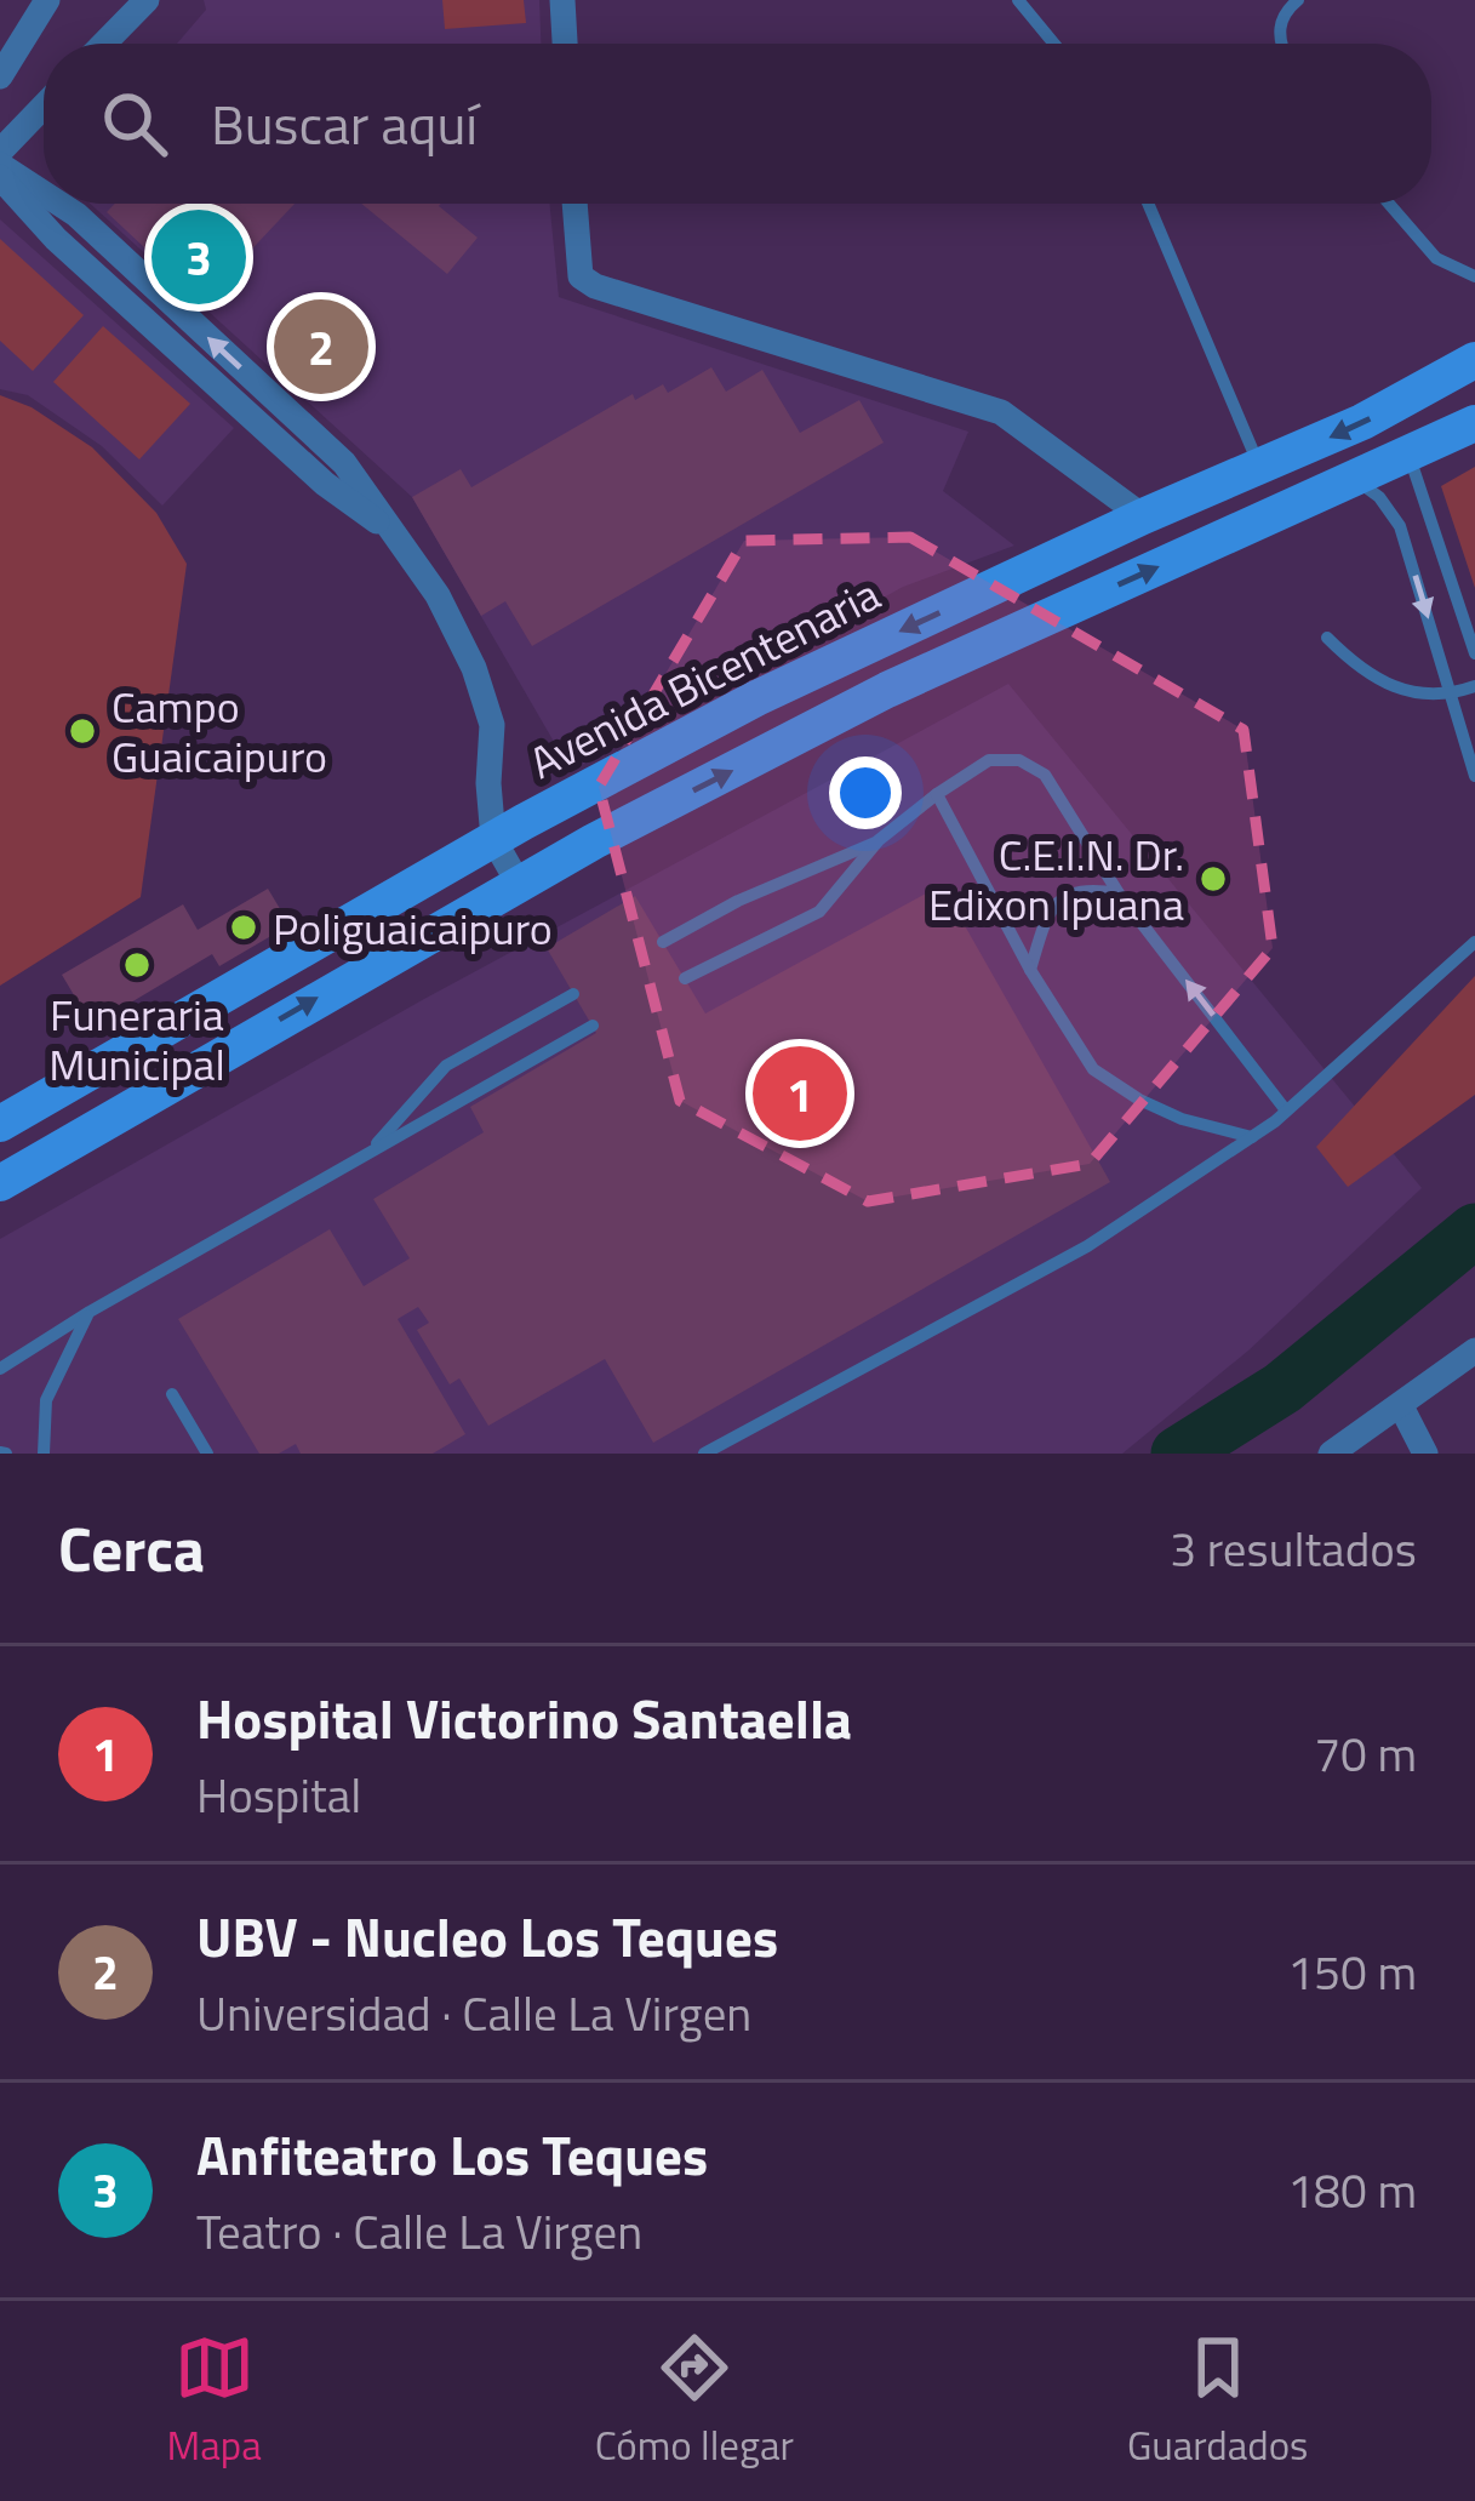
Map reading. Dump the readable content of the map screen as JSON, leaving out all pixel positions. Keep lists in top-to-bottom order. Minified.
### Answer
{"streets":{"main road":["Avenida Bicentenaria"]},"places":["Campo Guaicaipuro","C.E.I.N. Dr. Edixon Ipuana","Poliguaicaipuro","Funeraria Municipal"],"page":{"search":"Buscar aquí","pins":["3","2","1"],"heading":["Cerca","3 resultados"],"list":[{"mark":"1","name":"Hospital Victorino Santaella","note":"Hospital","value":"70 m"},{"mark":"2","name":"UBV - Nucleo Los Teques","note":"Universidad · Calle La Virgen","value":"150 m"},{"mark":"3","name":"Anfiteatro Los Teques","note":"Teatro · Calle La Virgen","value":"180 m"}],"nav":["Mapa","Cómo llegar","Guardados"]}}
